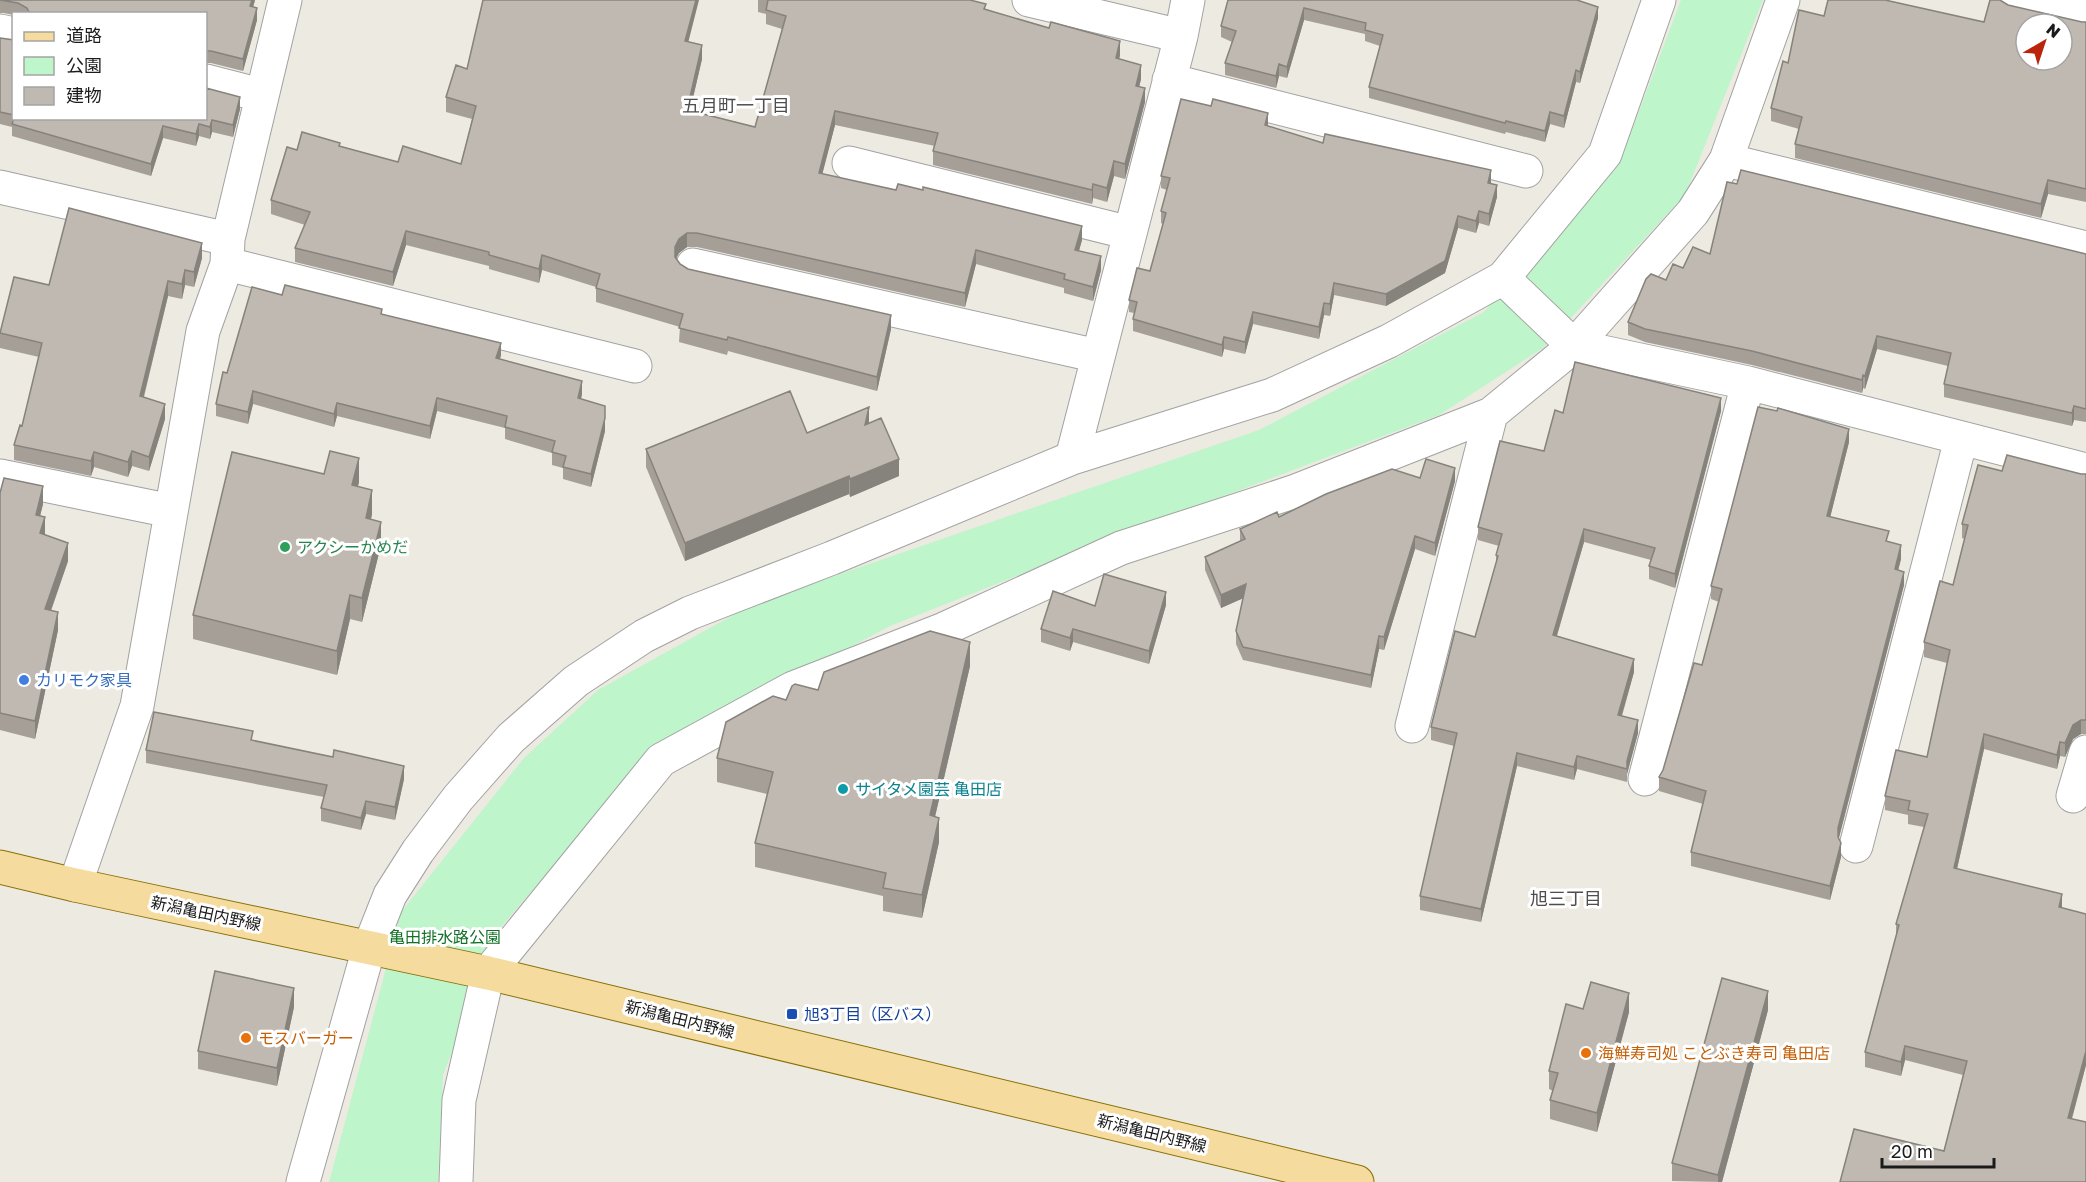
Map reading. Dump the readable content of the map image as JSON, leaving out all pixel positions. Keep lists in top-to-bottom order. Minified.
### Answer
{"streets":{"main road":["新潟亀田内野線"]},"districts":["五月町一丁目","旭三丁目"],"parks":["亀田排水路公園"],"places":{"other":["アクシーかめだ","カリモク家具","サイタメ園芸 亀田店","モスバーガー","海鮮寿司処 ことぶき寿司 亀田店"],"transit":["旭3丁目（区バス）"]},"legend":["道路","公園","建物"],"scale_bar":"20 m","north":"top right"}
